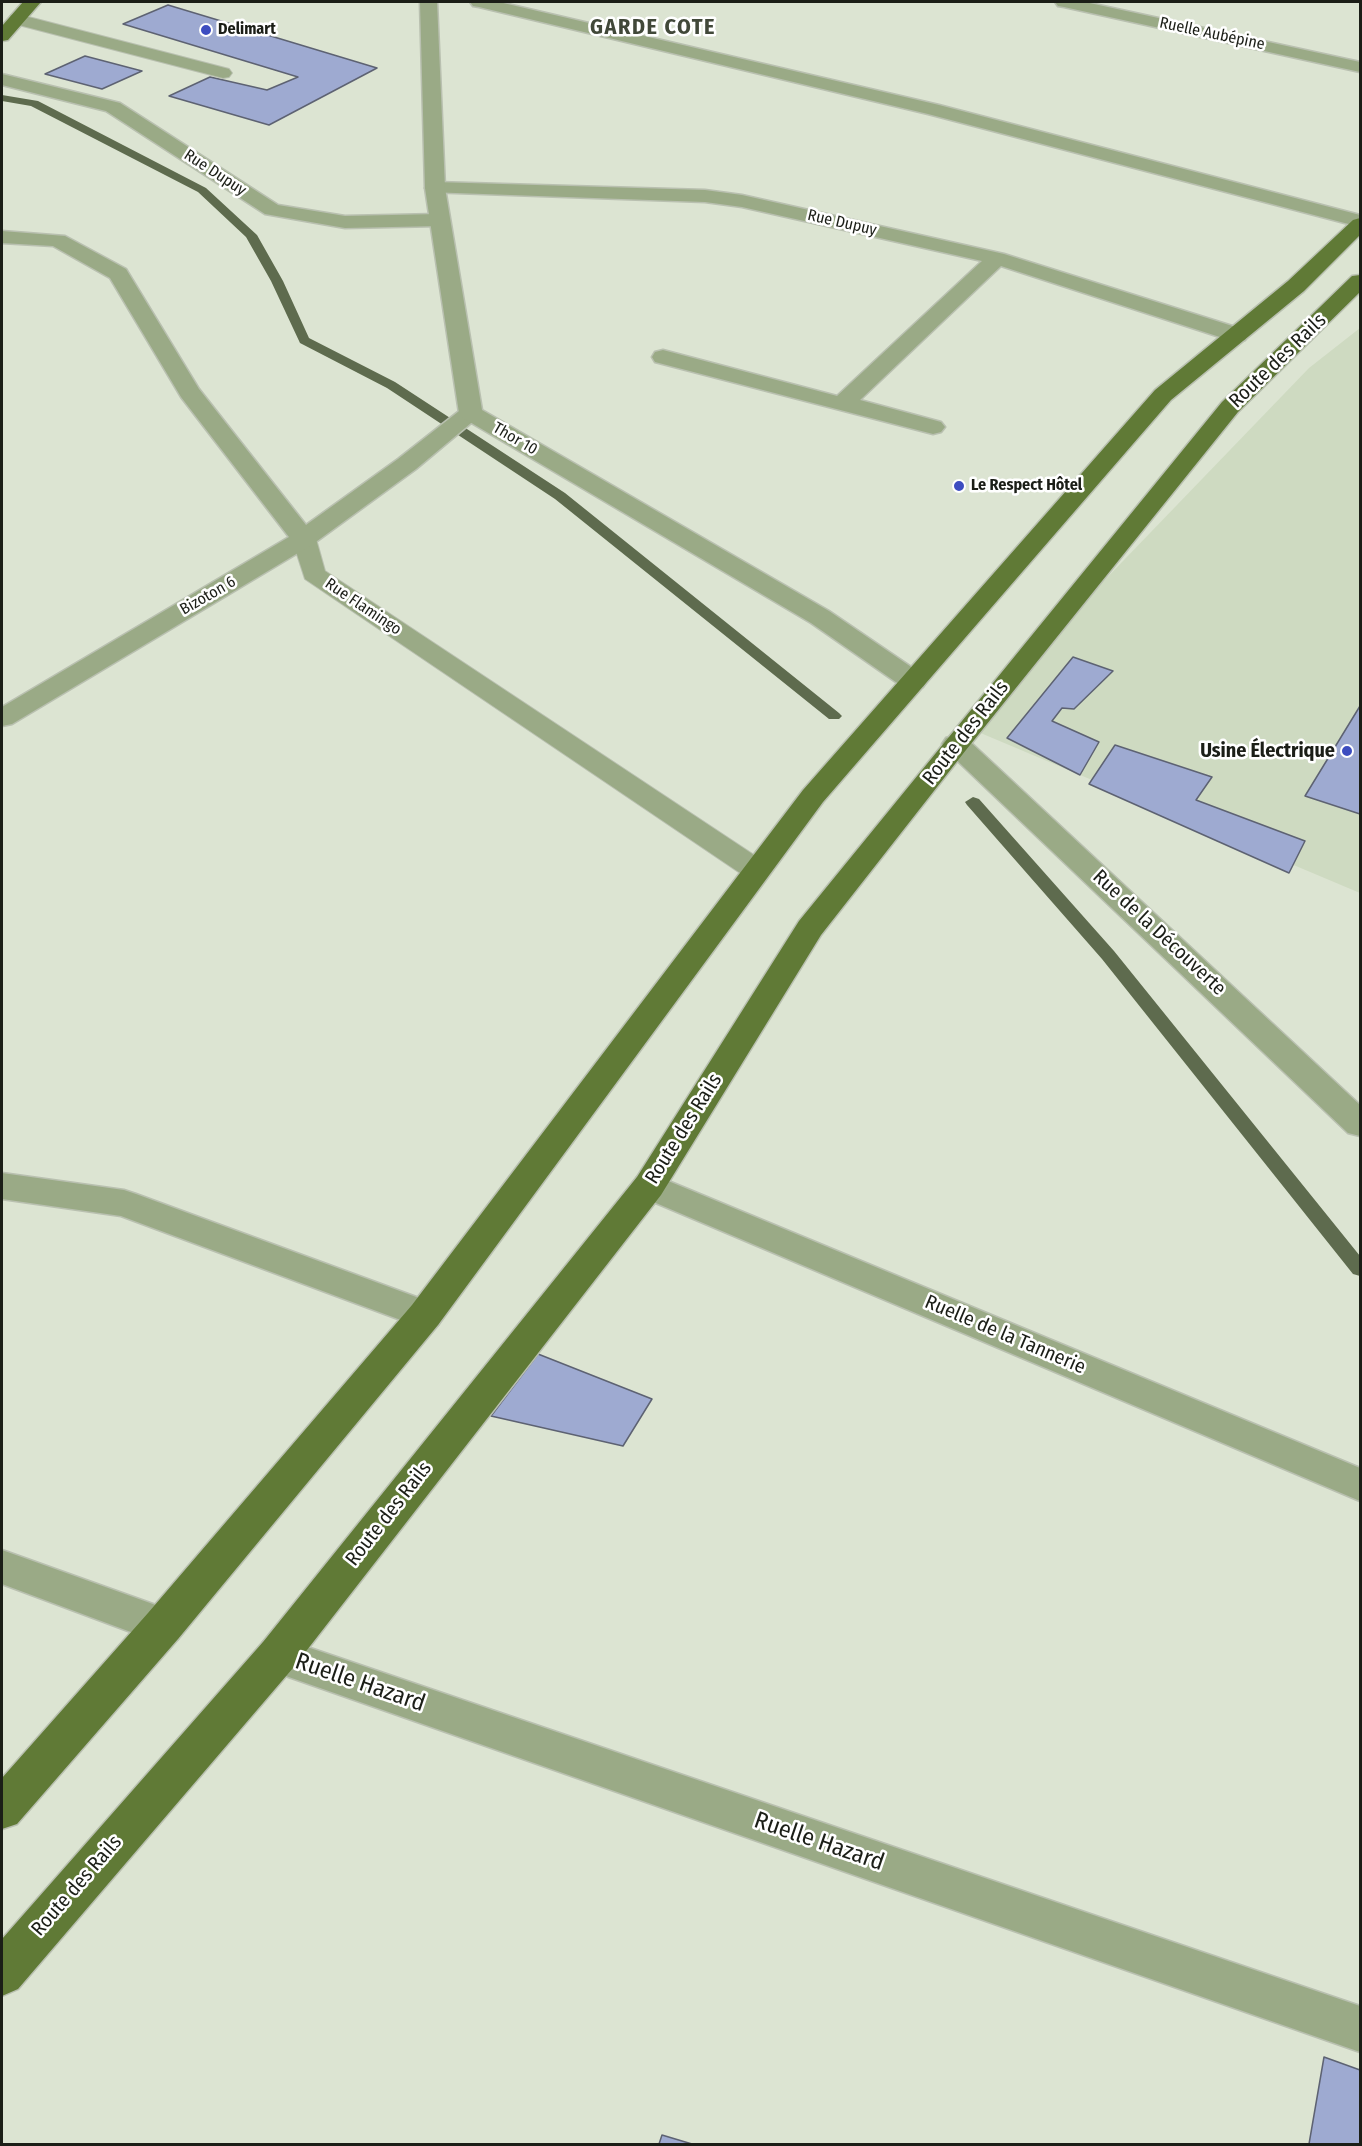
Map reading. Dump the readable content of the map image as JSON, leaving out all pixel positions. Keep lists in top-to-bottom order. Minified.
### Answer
{"streets":{"main road":["Route des Rails"],"street":["Ruelle Aubépine","Rue Dupuy","Thor 10","Bizoton 6","Rue Flamingo","Rue de la Découverte","Ruelle de la Tannerie","Ruelle Hazard"]},"crossings":[["Rue Dupuy","Thor 10"],["Route des Rails","Rue de la Découverte"],["Route des Rails","Ruelle de la Tannerie"],["Route des Rails","Ruelle Hazard"],["Thor 10","Bizoton 6"],["Bizoton 6","Rue Flamingo"]],"districts":["GARDE COTE"],"places":["Delimart","Le Respect Hôtel","Usine Électrique"]}
